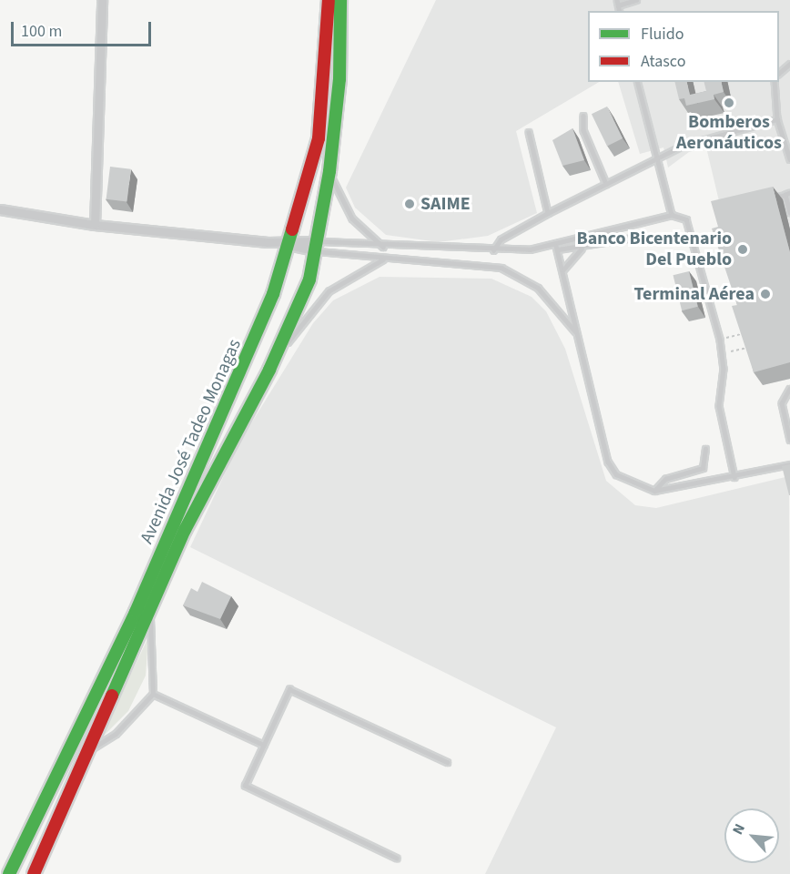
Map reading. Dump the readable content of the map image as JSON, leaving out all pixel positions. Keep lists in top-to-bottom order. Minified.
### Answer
{"streets":{"main road":["Avenida José Tadeo Monagas"]},"places":["Bomberos Aeronáuticos","SAIME","Banco Bicentenario Del Pueblo","Terminal Aérea"],"legend":["Fluido","Atasco"],"scale_bar":"100 m","north":"top left"}
